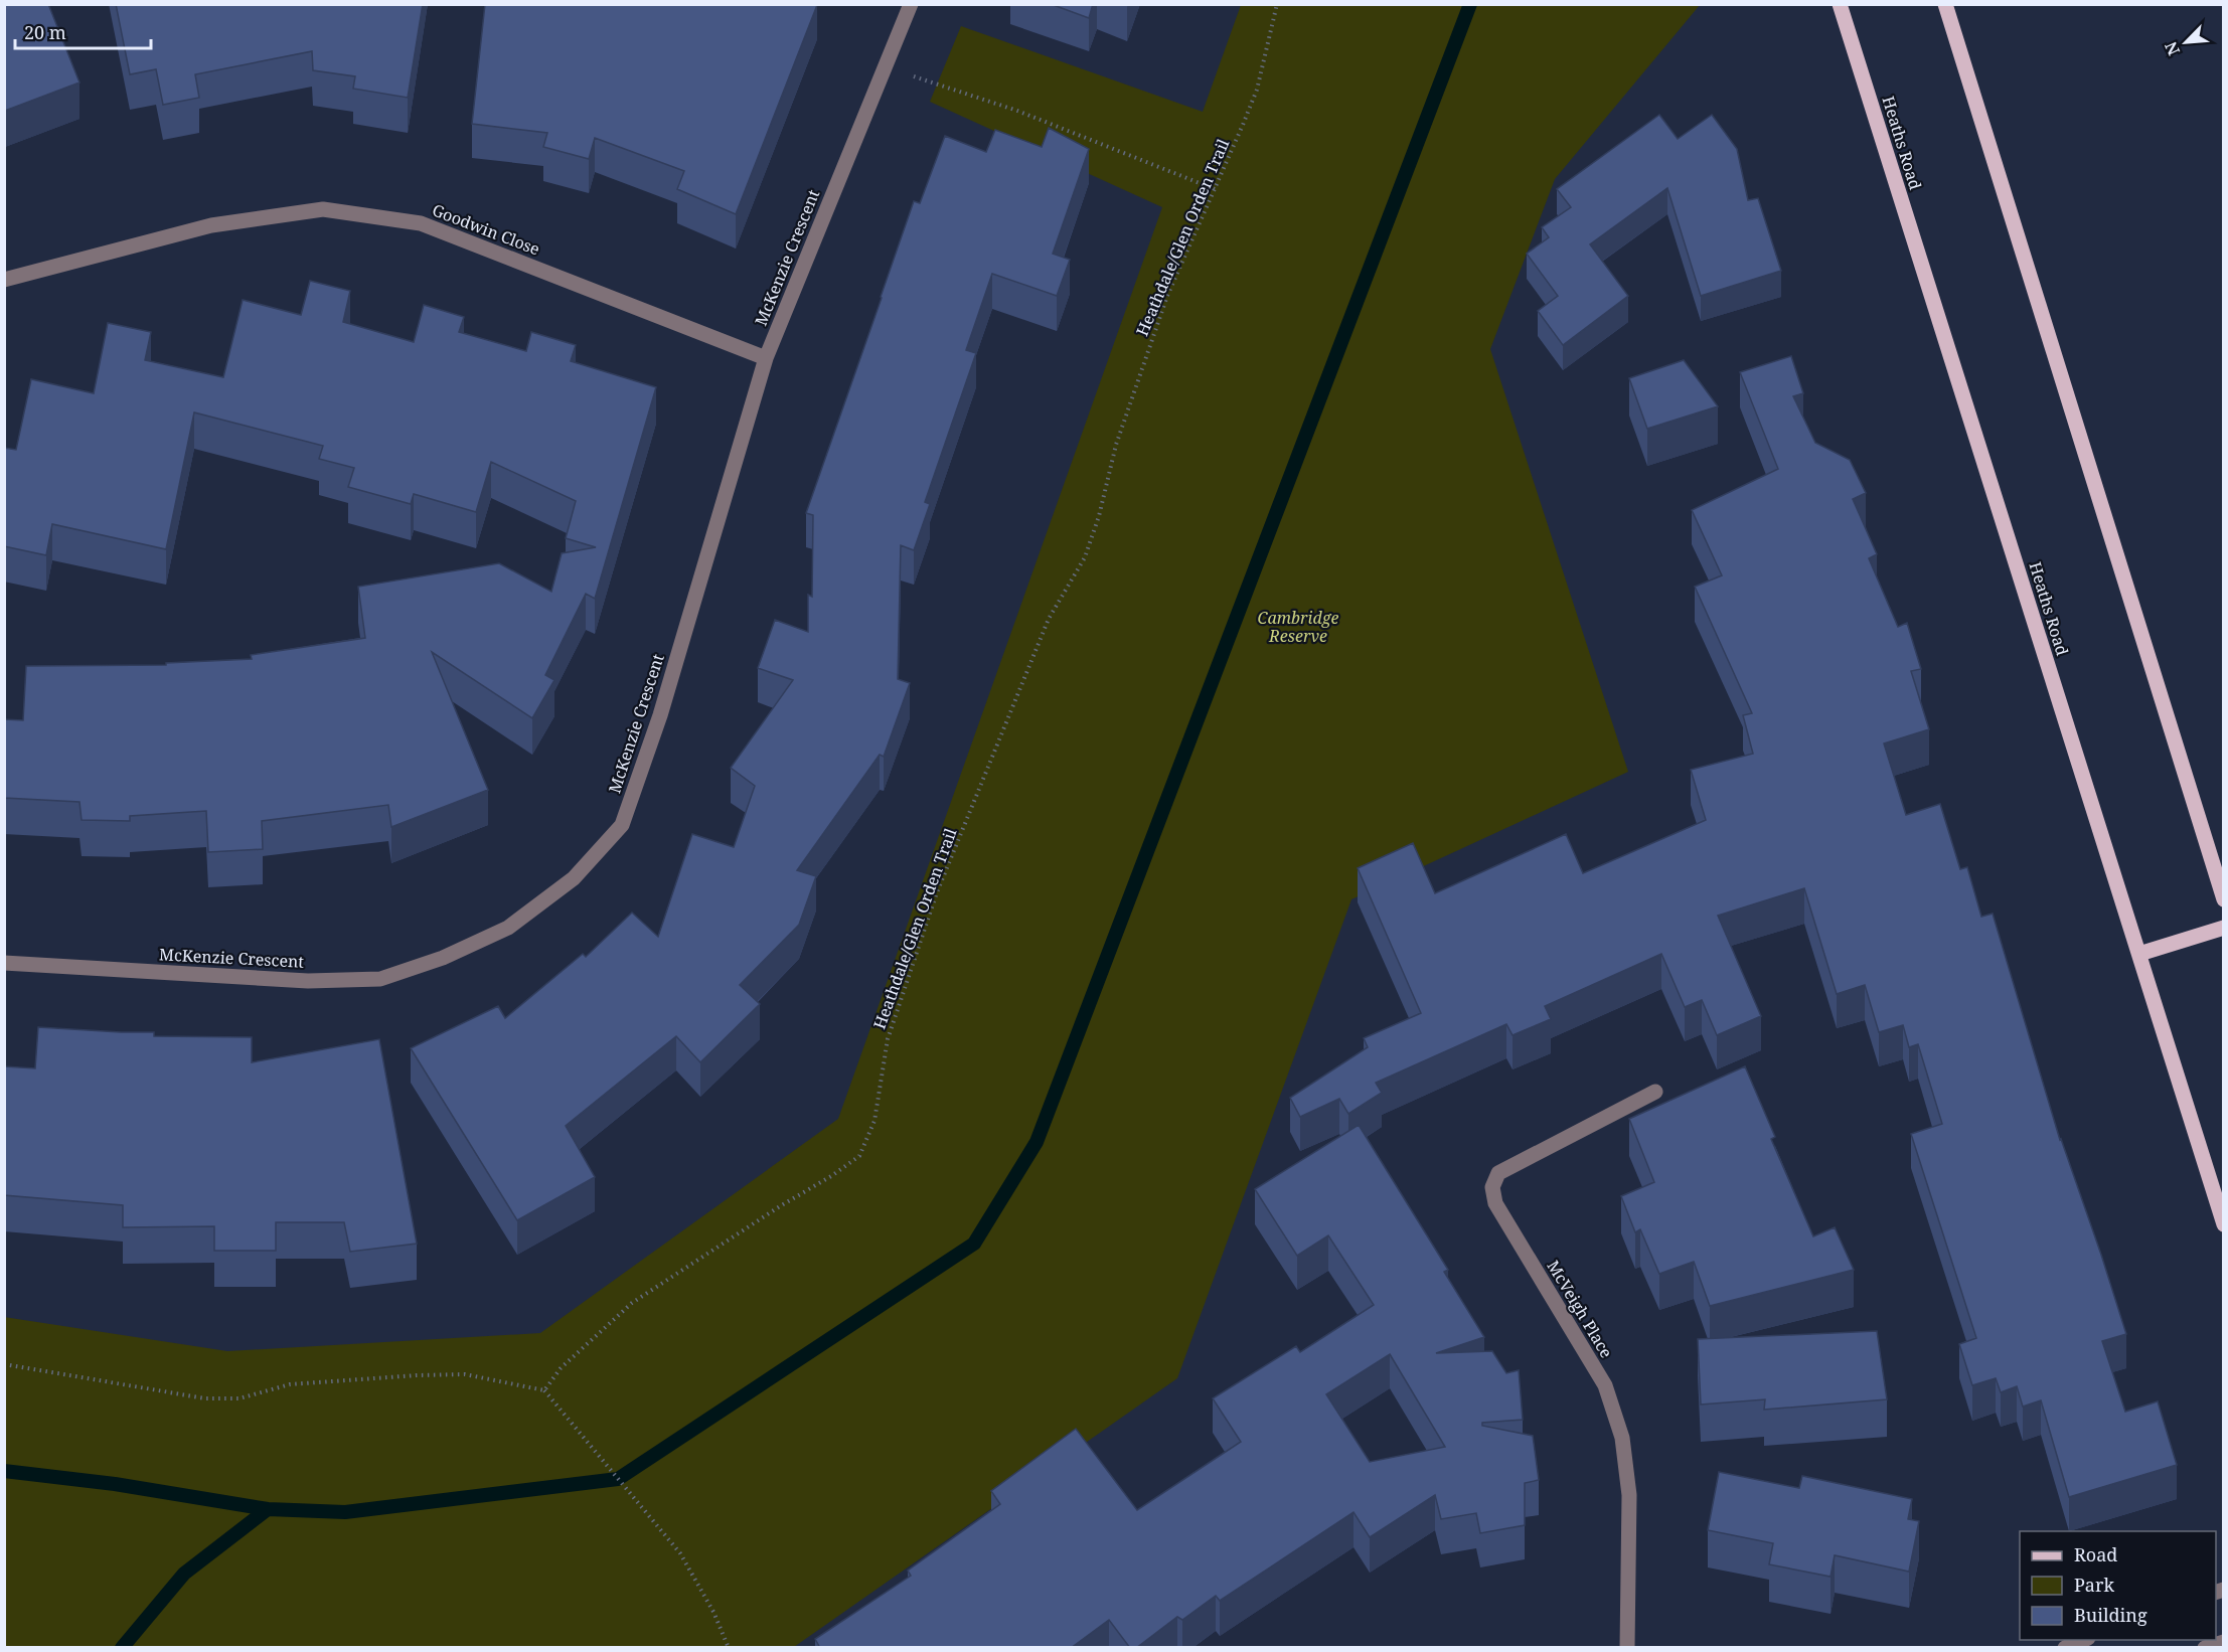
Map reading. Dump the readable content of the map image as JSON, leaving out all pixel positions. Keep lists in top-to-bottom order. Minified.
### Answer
{"streets":{"main road":["Heaths Road"],"street":["Goodwin Close","McKenzie Crescent","McVeigh Place"],"path":["Heathdale/Glen Orden Trail"]},"crossings":[["Goodwin Close","McKenzie Crescent"]],"parks":["Cambridge Reserve"],"legend":["Road","Park","Building"],"scale_bar":"20 m","north":"bottom left"}
